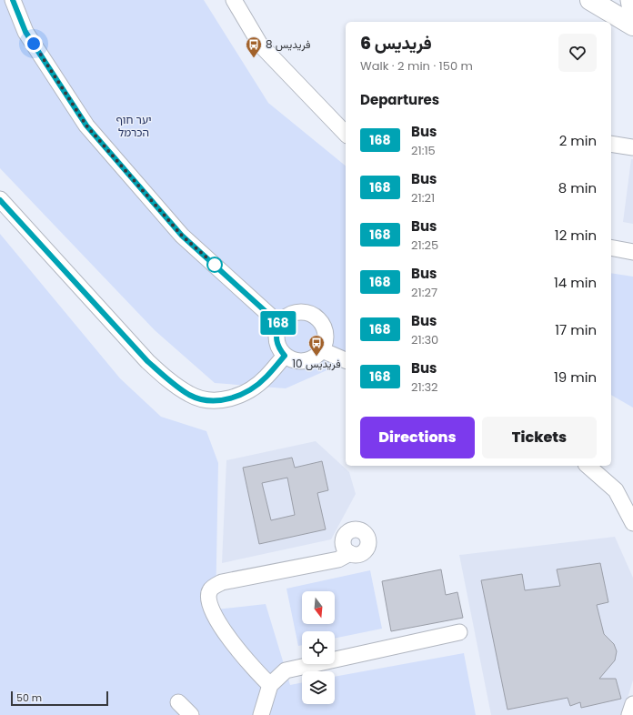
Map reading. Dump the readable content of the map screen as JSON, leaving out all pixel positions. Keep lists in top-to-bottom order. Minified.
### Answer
{"parks":["יער חוף הכרמל"],"places":{"bus stop":["فريديس 8","فريديس 10"]},"lines":["bus line 168"],"scale_bar":"50 m","north":"bottom","page":{"on_map":"168","heading":[["فريديس 6","Walk · 2 min · 150 m"],"Departures"],"list":[{"mark":"168","name":"Bus","note":"21:15","value":"2 min"},{"mark":"168","name":"Bus","note":"21:21","value":"8 min"},{"mark":"168","name":"Bus","note":"21:25","value":"12 min"},{"mark":"168","name":"Bus","note":"21:27","value":"14 min"},{"mark":"168","name":"Bus","note":"21:30","value":"17 min"},{"mark":"168","name":"Bus","note":"21:32","value":"19 min"}],"buttons":["Directions","Tickets"],"scale":"50 m"}}
